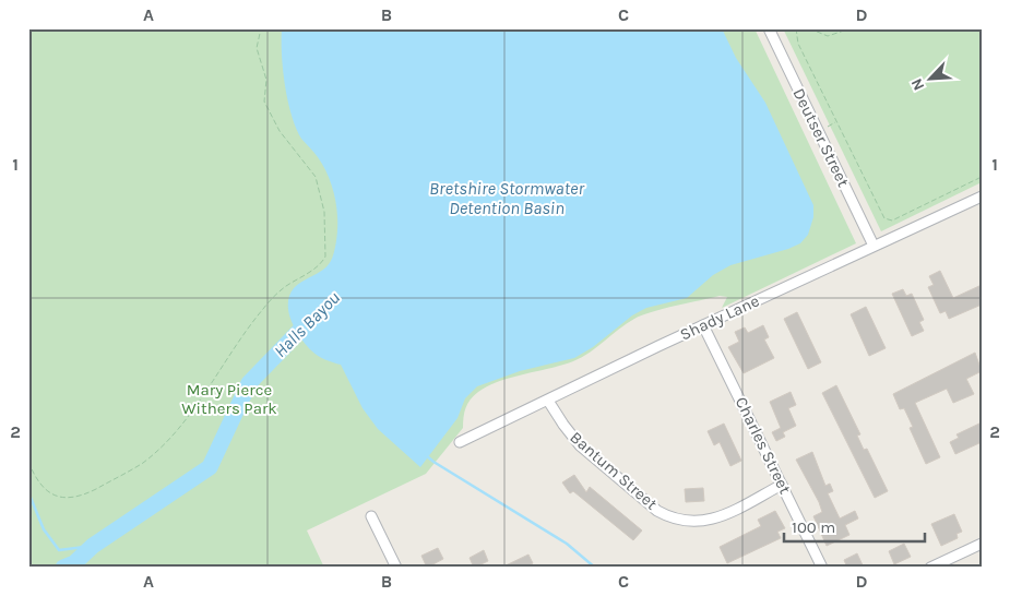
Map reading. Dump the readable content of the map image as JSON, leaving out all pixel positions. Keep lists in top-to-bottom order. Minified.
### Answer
{"streets":{"street":["Deutser Street","Shady Lane","Charles Street","Bantum Street"]},"crossings":[["Deutser Street","Shady Lane"],["Shady Lane","Charles Street"],["Shady Lane","Bantum Street"],["Charles Street","Bantum Street"]],"water":["Bretshire Stormwater Detention Basin","Halls Bayou"],"parks":["Mary Pierce Withers Park"],"scale_bar":"100 m","north":"bottom left","grid":{"columns":["A","B","C","D"],"rows":["1","2"]}}
